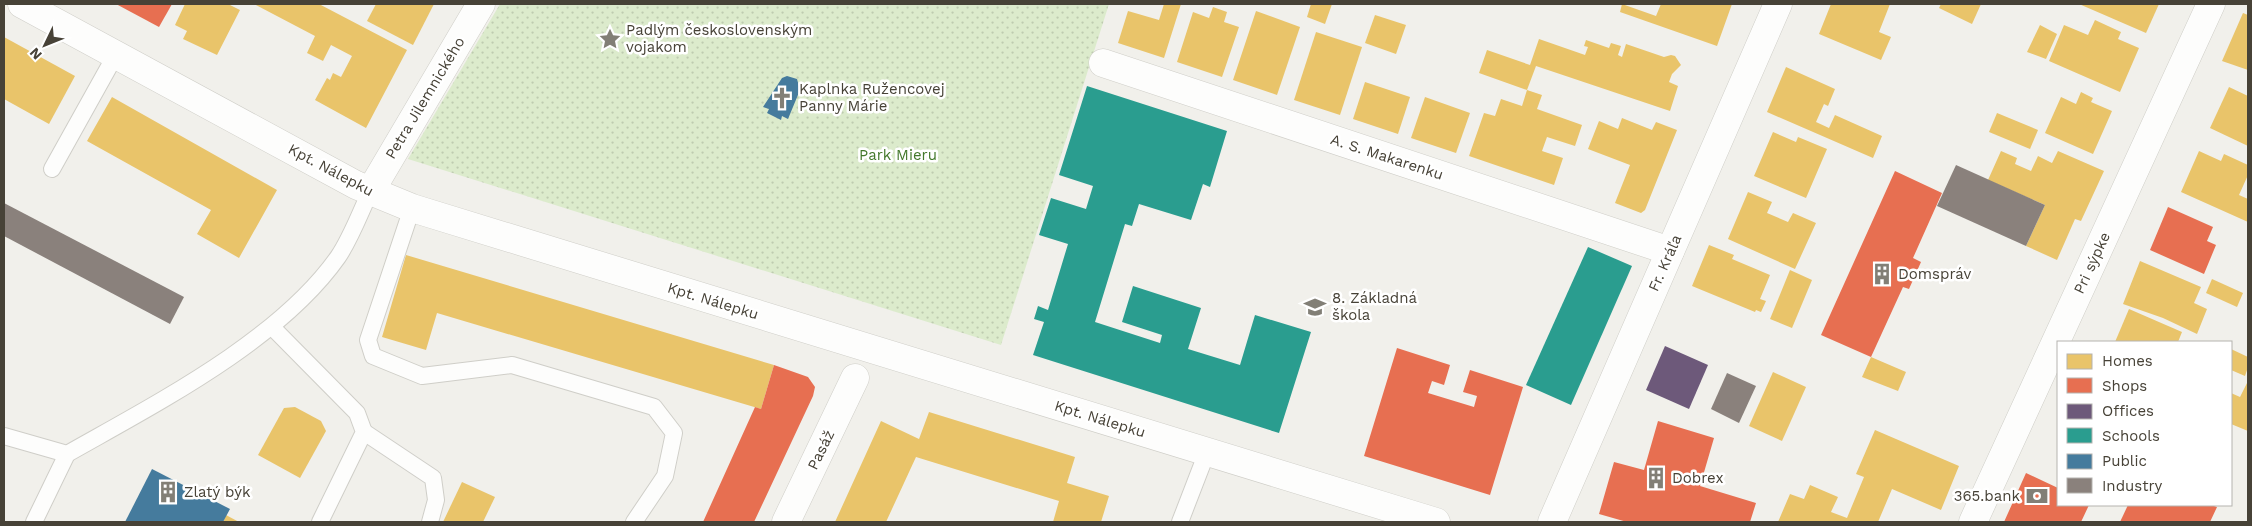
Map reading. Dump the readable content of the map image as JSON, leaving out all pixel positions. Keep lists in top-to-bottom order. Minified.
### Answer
{"streets":{"street":["Petra Jilemnického","A. S. Makarenku","Kpt. Nálepku","Fr. Kráľa","Pri sýpke","Pasáž"]},"crossings":[["Petra Jilemnického","Kpt. Nálepku"],["A. S. Makarenku","Fr. Kráľa"]],"parks":["Park Mieru"],"places":{"place":["Padlým československým vojakom"],"church":["Kaplnka Ružencovej Panny Márie"],"building":["Domspráv","Dobrex","Zlatý býk"],"school or university":["8. Základná škola"],"bank":["365.bank"]},"legend":["Homes","Shops","Offices","Schools","Public","Industry"],"north":"bottom left"}
